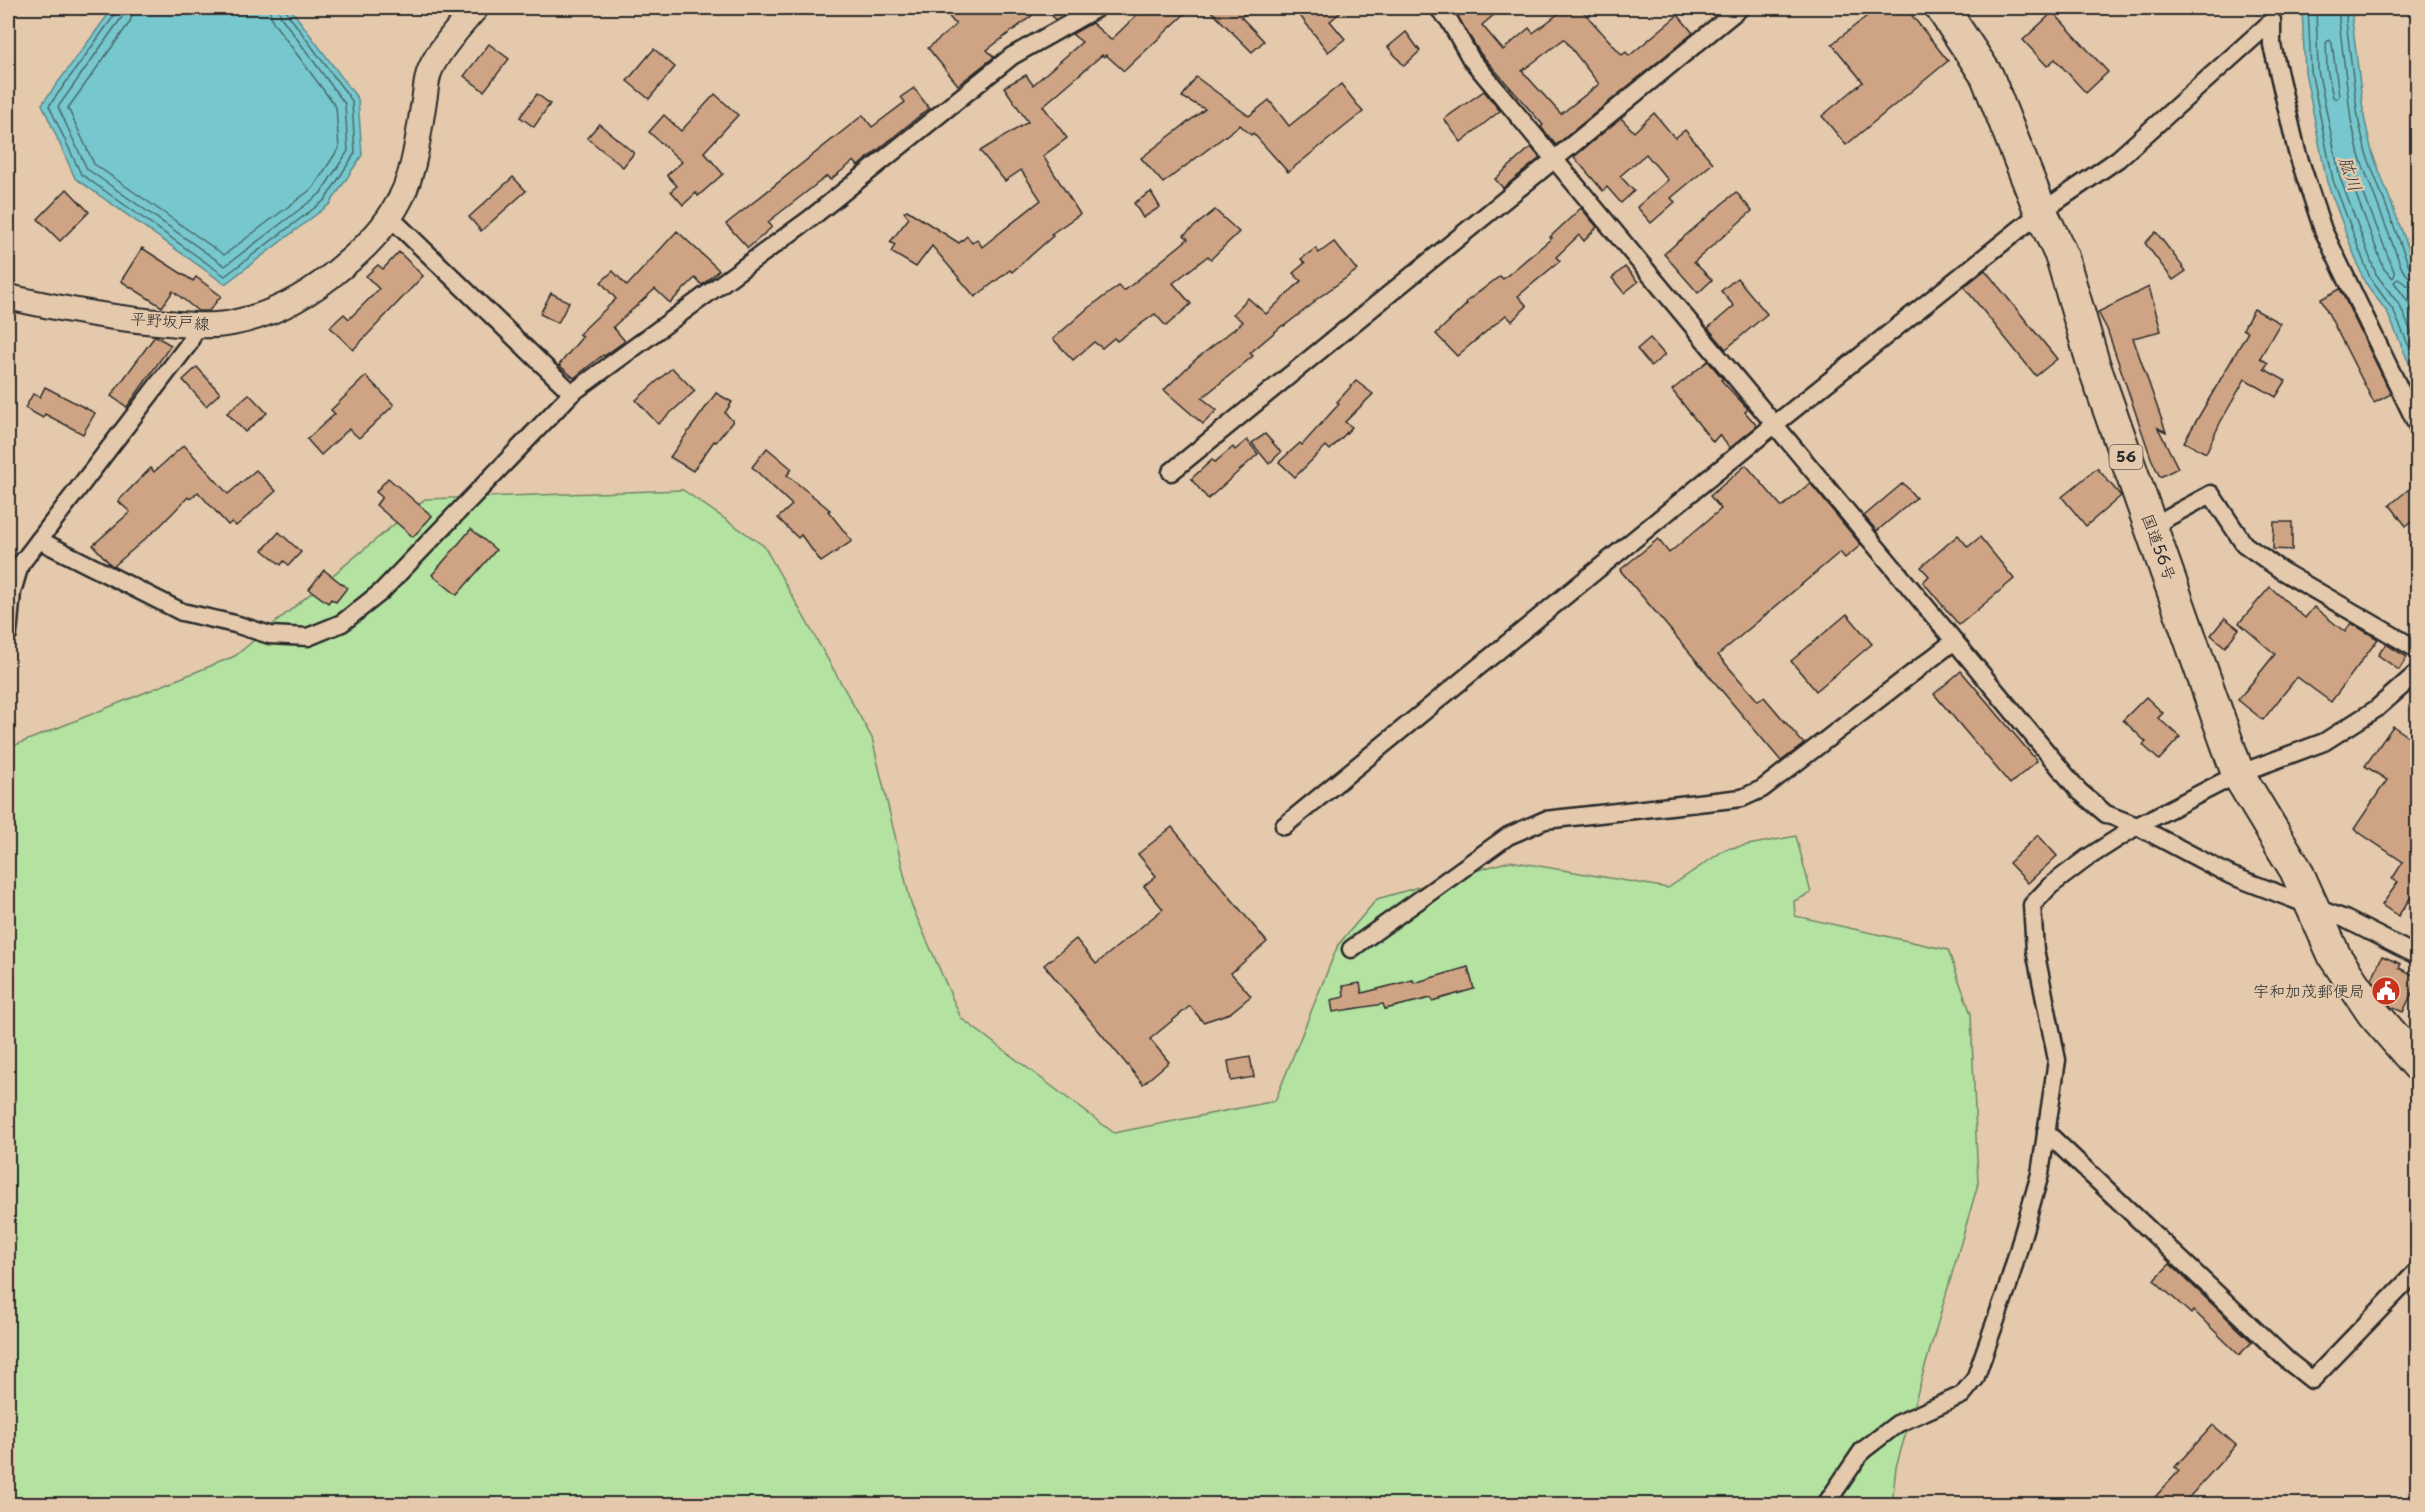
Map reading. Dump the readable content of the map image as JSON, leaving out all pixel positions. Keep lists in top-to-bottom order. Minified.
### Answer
{"streets":{"highway":["56","国道56号"],"main road":["平野坂戸線"]},"water":["肱川"],"places":{"public building":["宇和加茂郵便局"]}}
